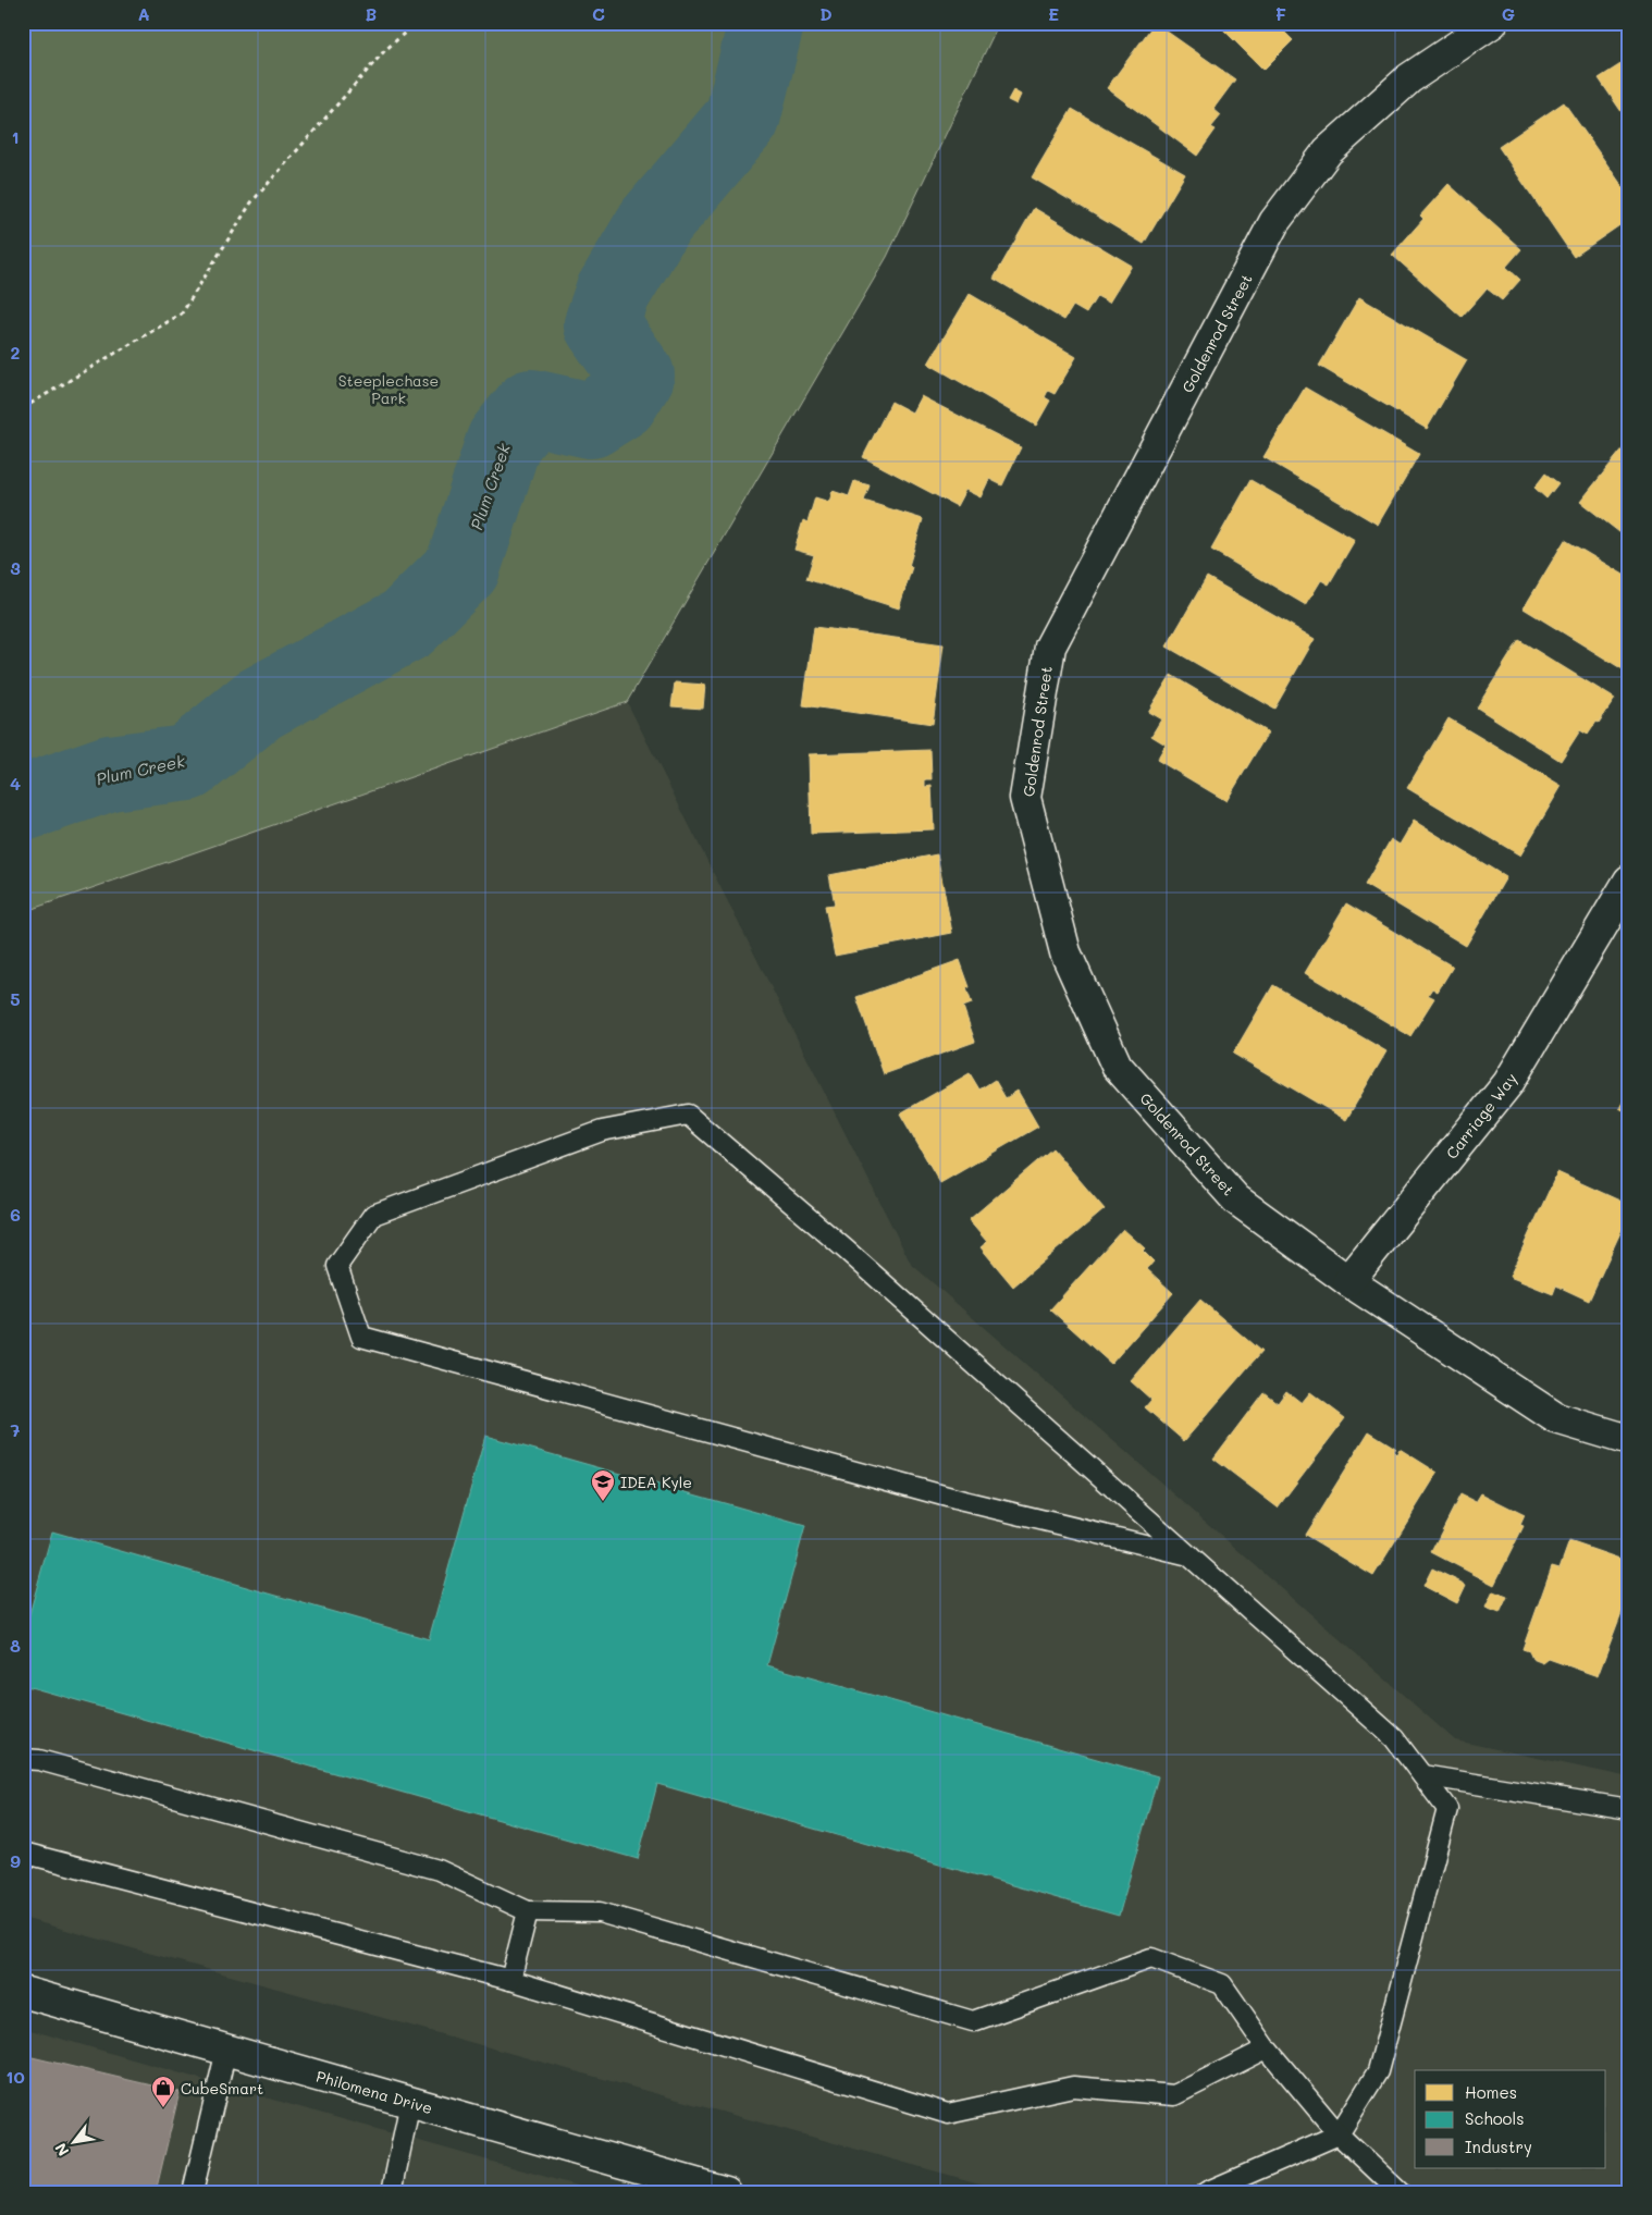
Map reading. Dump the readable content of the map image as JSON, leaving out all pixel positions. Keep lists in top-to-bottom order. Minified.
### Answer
{"streets":{"street":["Goldenrod Street","Carriage Way","Philomena Drive"]},"crossings":[["Goldenrod Street","Carriage Way"]],"water":["Plum Creek"],"parks":["Steeplechase Park"],"places":{"school or university":["IDEA Kyle"],"shop":["CubeSmart"]},"legend":["Homes","Schools","Industry"],"north":"bottom left","grid":{"columns":["A","B","C","D","E","F","G"],"rows":["1","2","3","4","5","6","7","8","9","10"]}}
